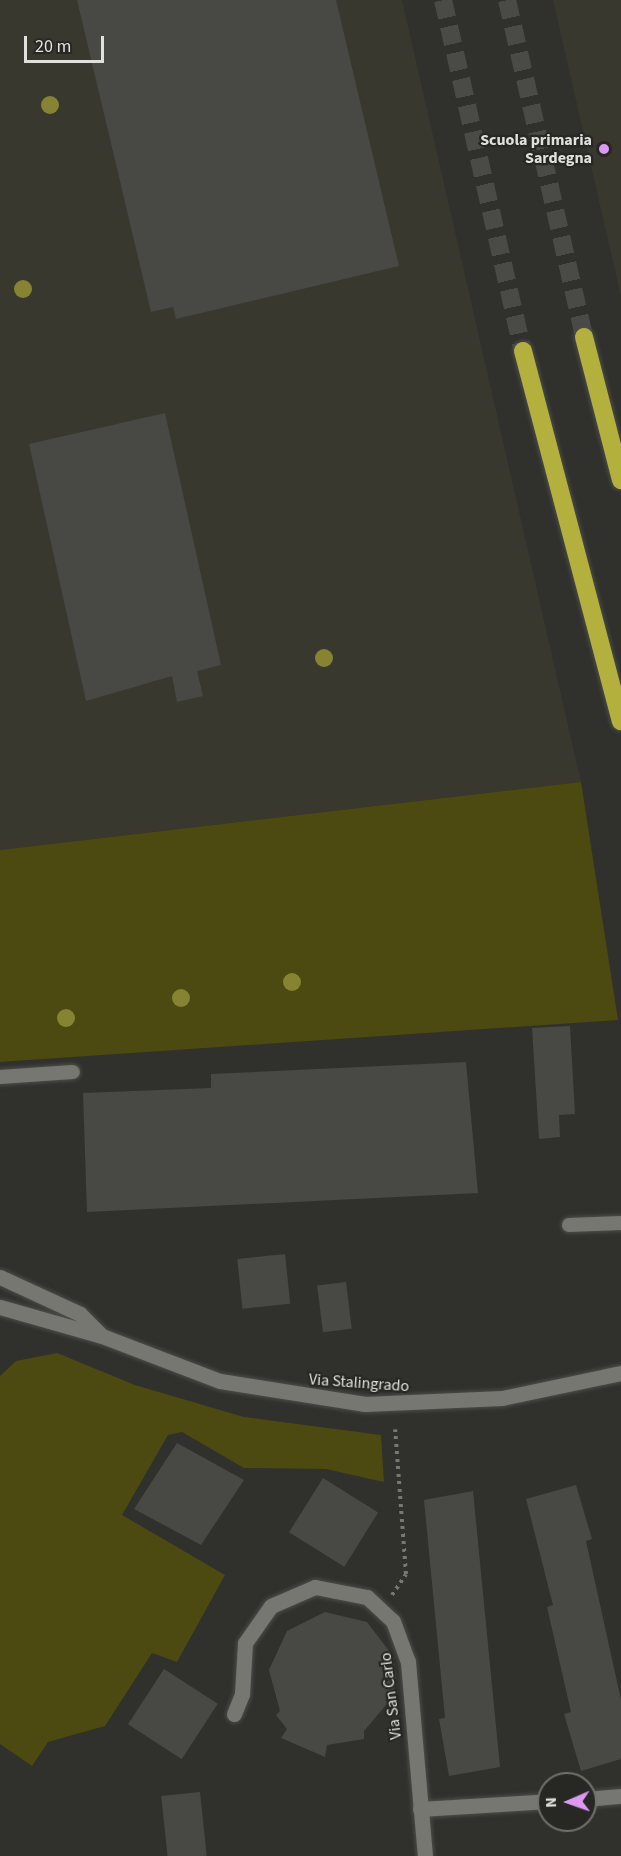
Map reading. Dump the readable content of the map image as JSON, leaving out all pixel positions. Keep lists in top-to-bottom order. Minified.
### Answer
{"streets":{"main road":["Via Stalingrado","Via San Carlo"]},"places":["Scuola primaria Sardegna"],"scale_bar":"20 m","north":"left"}
